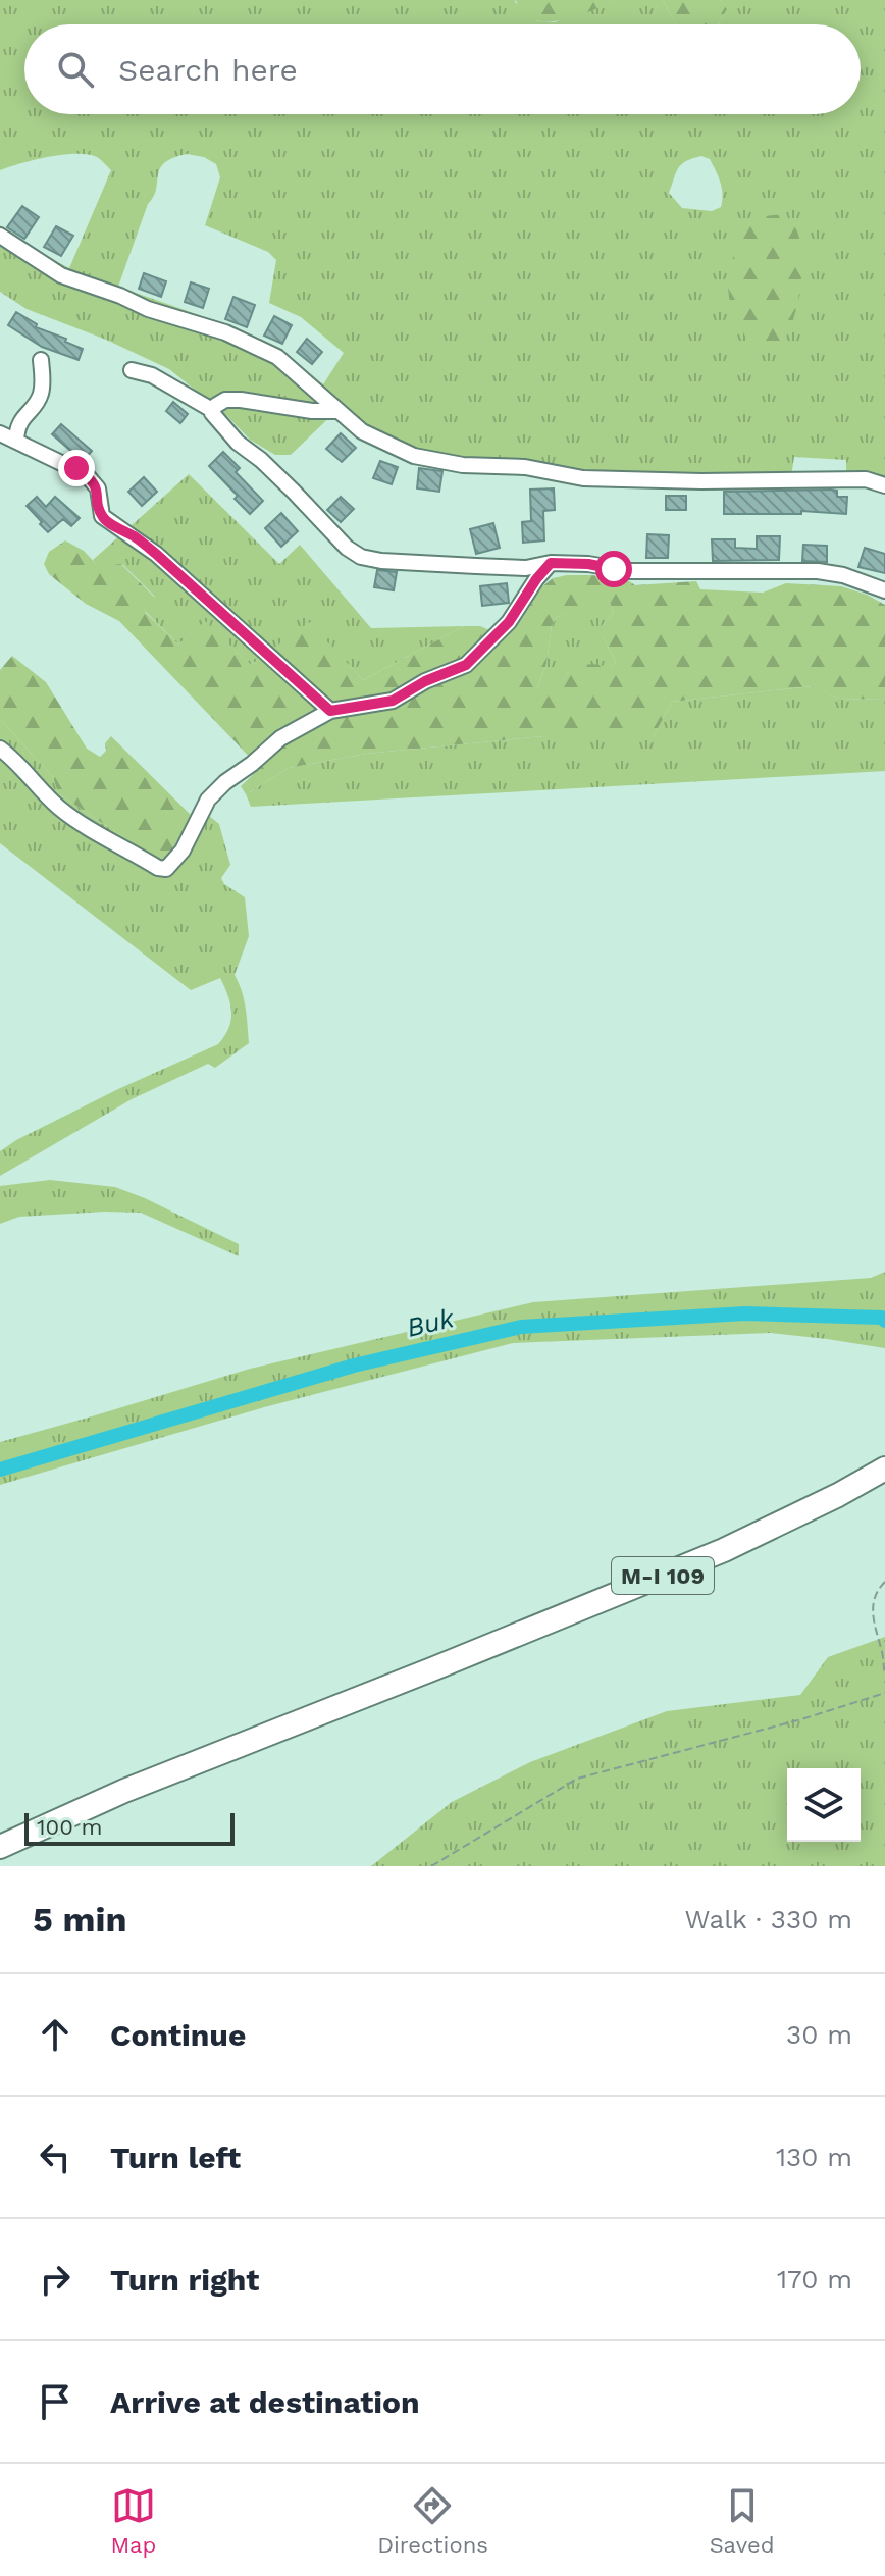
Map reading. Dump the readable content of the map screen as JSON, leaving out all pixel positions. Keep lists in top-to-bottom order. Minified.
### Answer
{"streets":{"main road":["M-I 109"]},"water":["Buk"],"scale_bar":"100 m","page":{"search":"Search here","scale":"100 m","heading":["5 min","Walk · 330 m"],"list":[["Continue","30 m"],["Turn left","130 m"],["Turn right","170 m"],"Arrive at destination"],"nav":["Map","Directions","Saved"]}}
